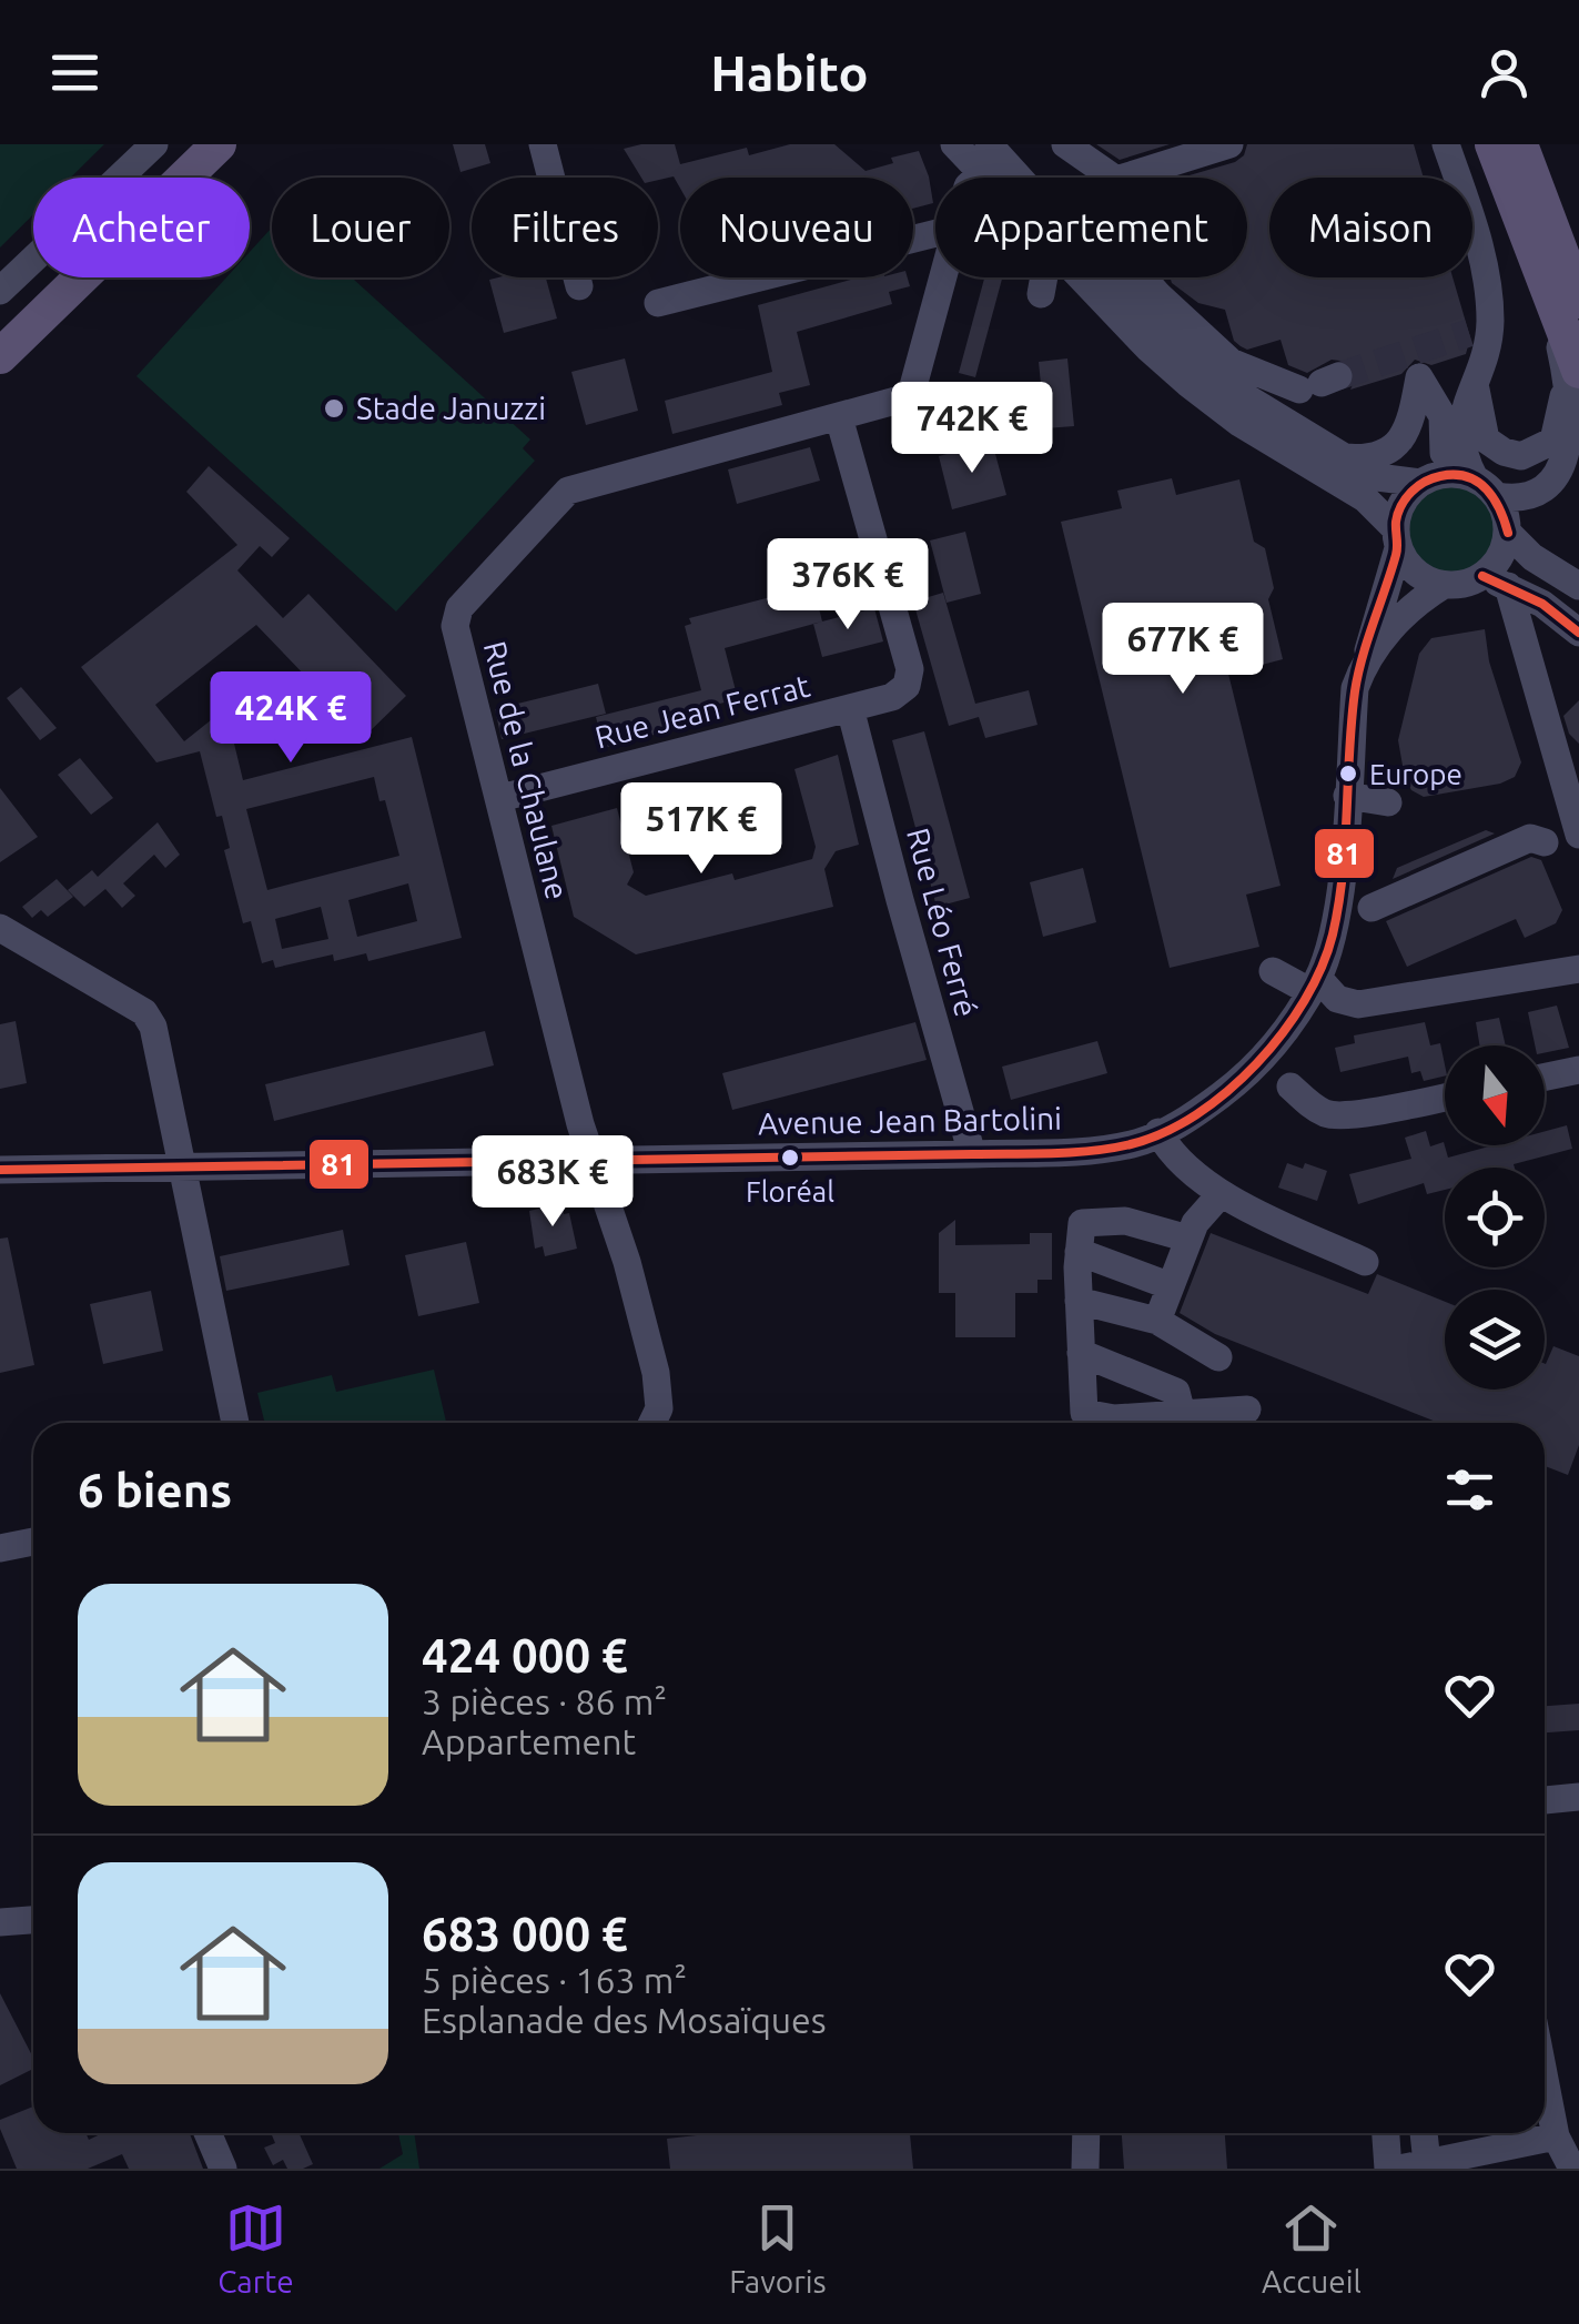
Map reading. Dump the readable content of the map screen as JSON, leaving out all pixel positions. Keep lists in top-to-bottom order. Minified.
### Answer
{"streets":{"street":["Rue Jean Ferrat","Rue de la Chaulane","Rue Léo Ferré","Avenue Jean Bartolini"]},"crossings":[["Rue Jean Ferrat","Rue de la Chaulane"],["Rue Jean Ferrat","Rue Léo Ferré"],["Rue de la Chaulane","Avenue Jean Bartolini"],["Rue Léo Ferré","Avenue Jean Bartolini"]],"places":["Stade Januzzi","Europe","Floréal"],"lines":["transit line 81"],"north":"bottom","page":{"header":"Habito","chip":["Acheter","Louer","Filtres","Nouveau","Appartement","Maison"],"price":["742K €","376K €","677K €","424K €","517K €","683K €"],"heading":"6 biens","list":[{"name":"424 000 €","note":"3 pièces · 86 m² · Appartement"},{"name":"683 000 €","note":"5 pièces · 163 m² · Esplanade des Mosaïques"}],"tabs":["Carte","Favoris","Accueil"]}}
